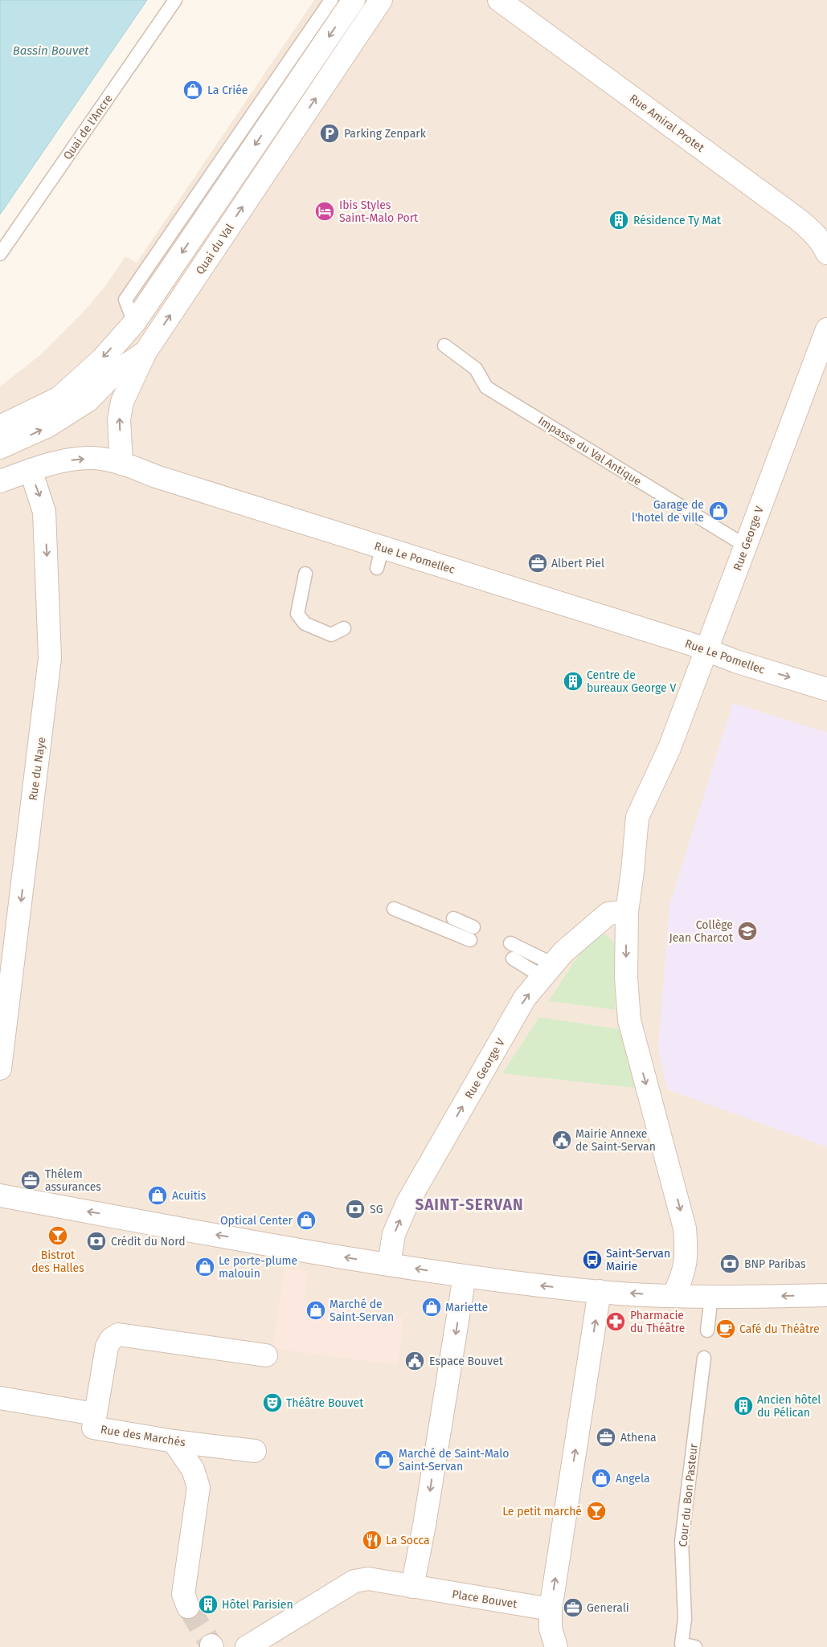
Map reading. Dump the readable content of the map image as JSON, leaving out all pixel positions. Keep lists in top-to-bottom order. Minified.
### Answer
{"streets":{"street":["Rue Amiral Protet","Quai du Val","Rue George V","Rue Le Pomellec","Rue du Naye","Rue des Marchés","Place Bouvet"],"lane":["Quai de l'Ancre","Impasse du Val Antique","Cour du Bon Pasteur"]},"crossings":[["Impasse du Val Antique","Rue George V"],["Rue George V","Rue Le Pomellec"],["Rue Le Pomellec","Rue du Naye"]],"one_way":["Rue du Naye"],"districts":["SAINT-SERVAN"],"water":["Bassin Bouvet"],"places":{"shop":["La Criée","Garage de l'hotel de ville","Acuitis","Optical Center","Le porte-plume malouin","Mariette","Marché de Saint-Servan","Marché de Saint-Malo Saint-Servan","Angela"],"parking":["Parking Zenpark"],"hotel":["Ibis Styles Saint-Malo Port"],"building":["Résidence Ty Mat","Centre de bureaux George V","Ancien hôtel du Pélican","Hôtel Parisien"],"office":["Albert Piel","Thélem assurances","Athena","Generali"],"school or university":["Collège Jean Charcot"],"public building":["Mairie Annexe de Saint-Servan","Espace Bouvet"],"bank":["SG","Crédit du Nord","BNP Paribas"],"bar":["Bistrot des Halles","Le petit marché"],"bus stop":["Saint-Servan Mairie"],"pharmacy":["Pharmacie du Théâtre"],"cafe":["Café du Théâtre"],"theatre":["Théâtre Bouvet"],"restaurant":["La Socca"]}}
